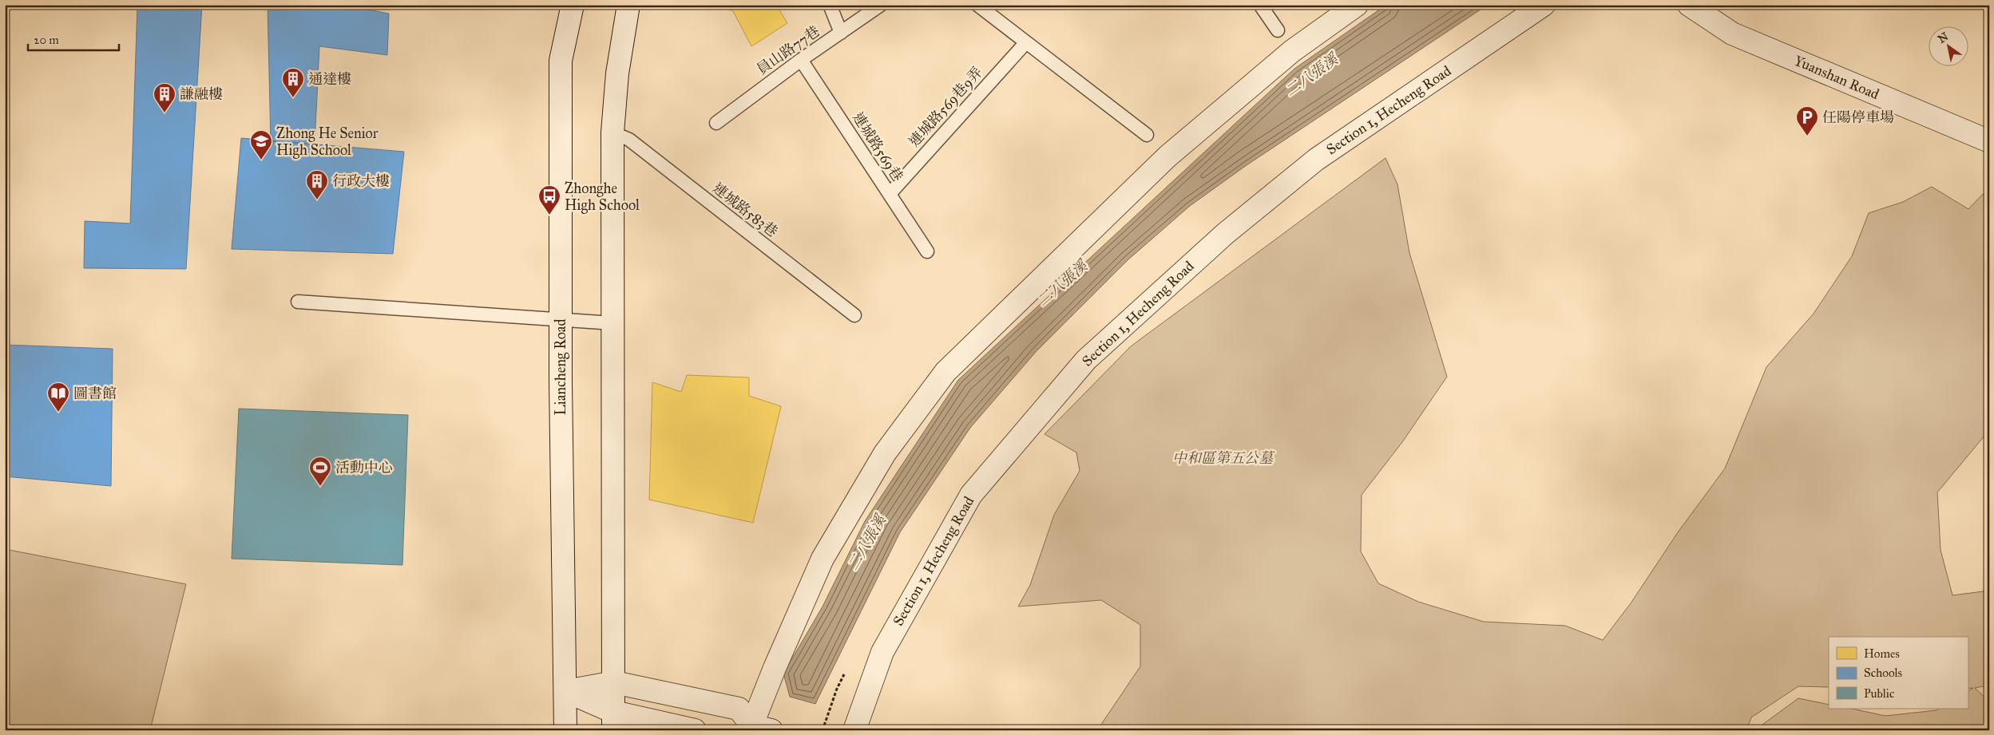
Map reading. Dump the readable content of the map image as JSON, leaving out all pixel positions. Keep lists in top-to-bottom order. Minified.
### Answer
{"streets":{"street":["Yuanshan Road","Section 1, Hecheng Road","Liancheng Road"],"lane":["員山路77巷","連城路569巷9弄","連城路569巷","連城路583巷"]},"crossings":[["員山路77巷","連城路569巷"],["連城路569巷9弄","連城路569巷"]],"water":["二八張溪"],"parks":["中和區第五公墓"],"places":{"building":["通達樓","謙融樓","行政大樓"],"parking":["任陽停車場"],"school or university":["Zhong He Senior High School"],"bus stop":["Zhonghe High School"],"library":["圖書館"],"sports":["活動中心"]},"legend":["Homes","Schools","Public"],"scale_bar":"20 m","north":"top left"}
